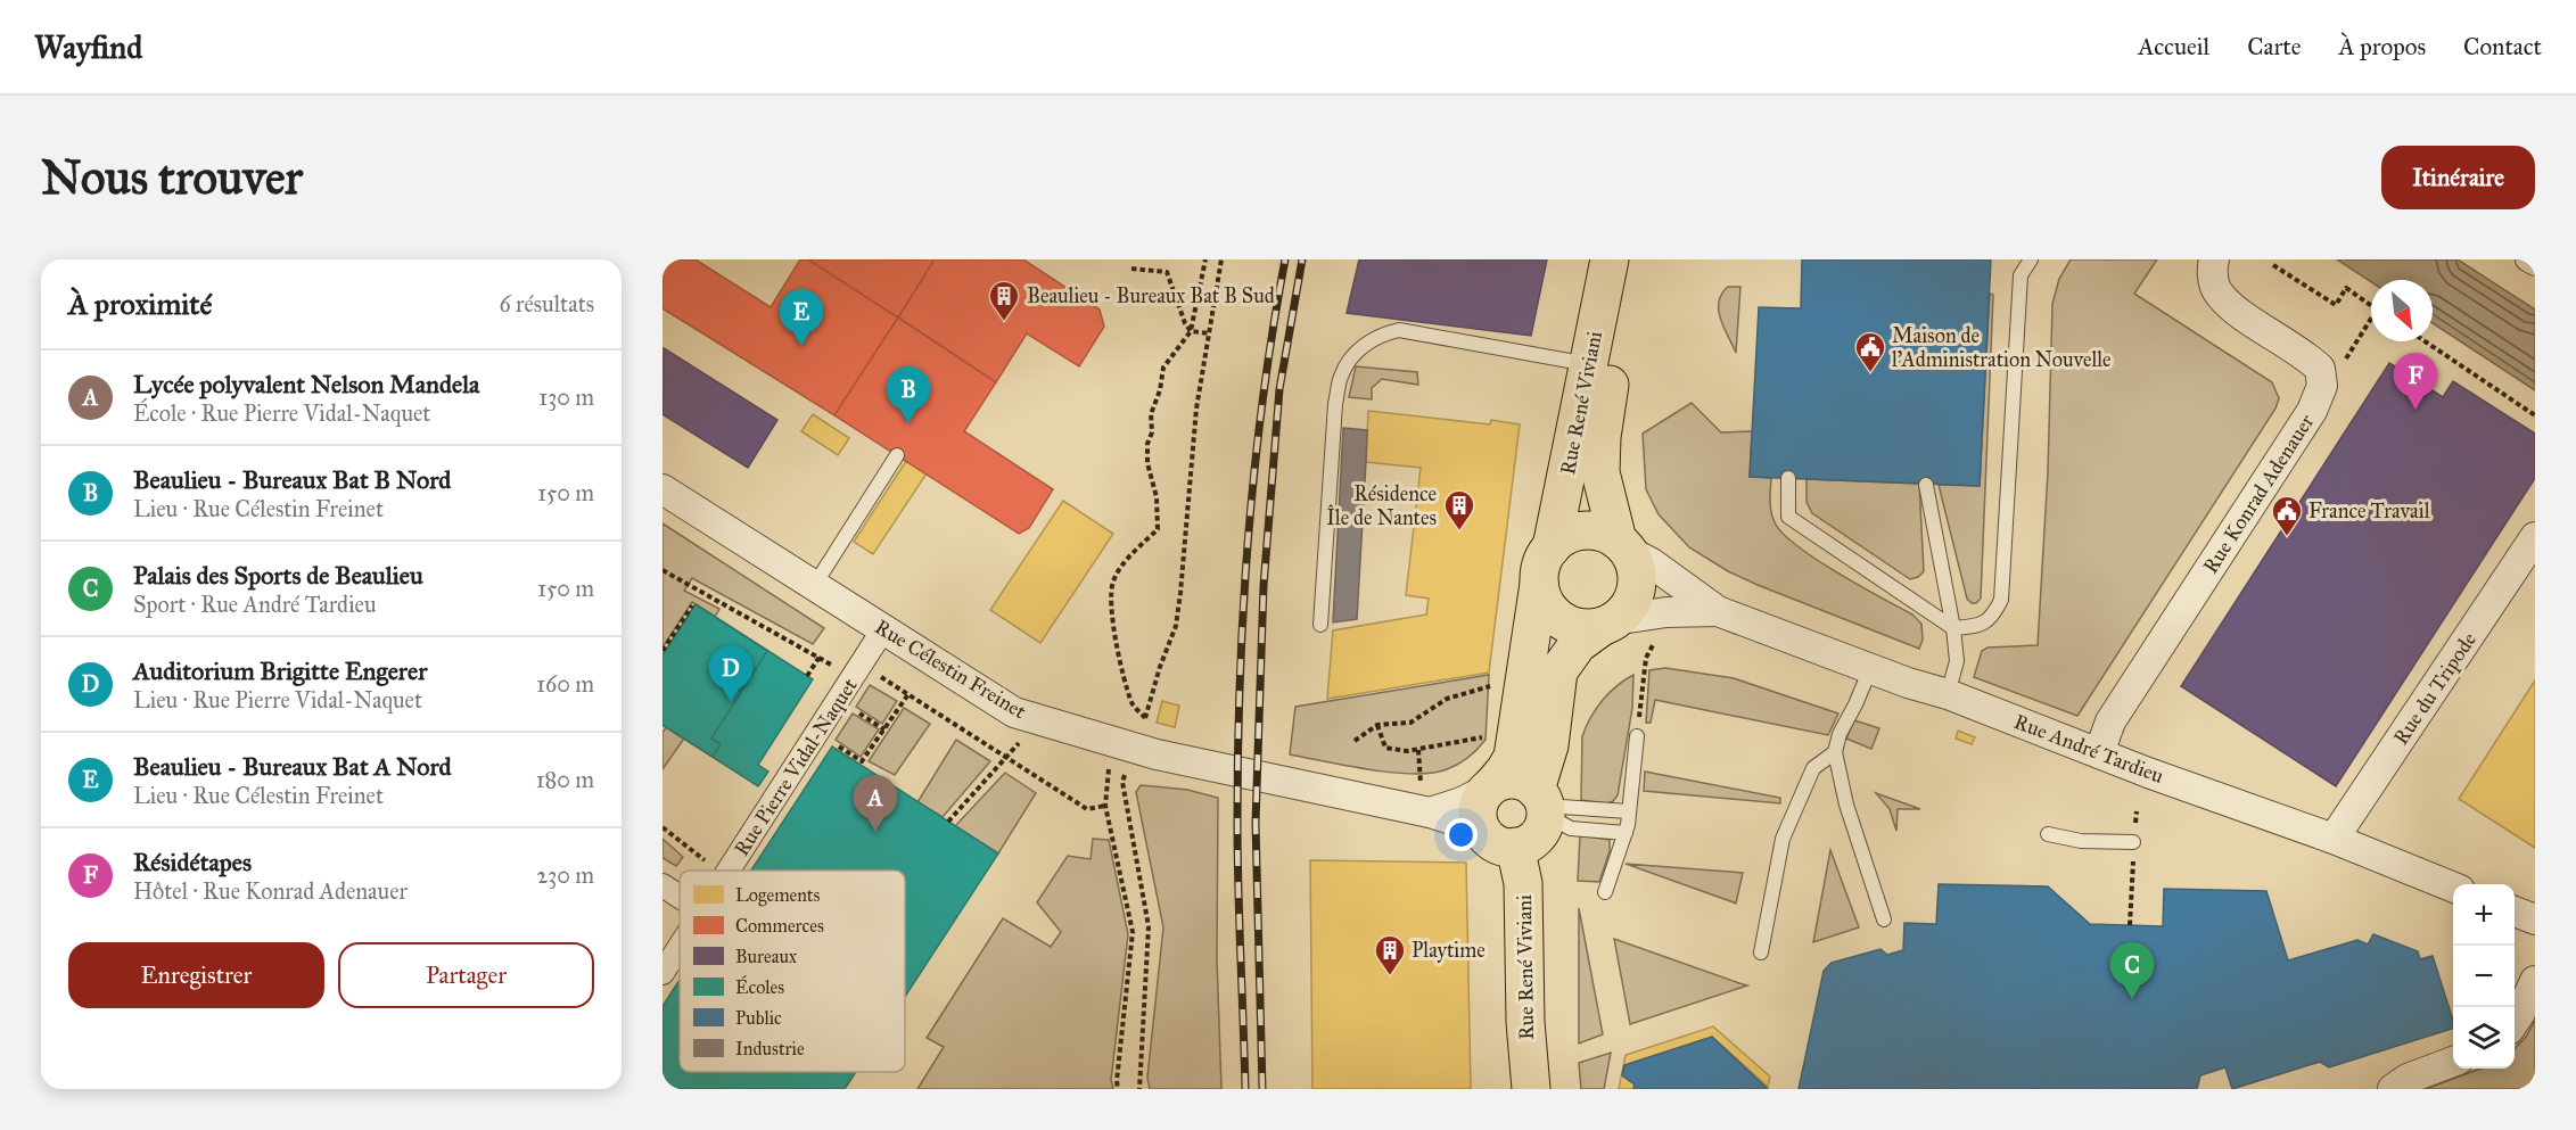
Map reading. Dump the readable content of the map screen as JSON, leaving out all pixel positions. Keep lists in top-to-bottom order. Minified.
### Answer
{"streets":{"main road":["Rue René Viviani"],"street":["Rue Konrad Adenauer","Rue Célestin Freinet","Rue du Tripode","Rue André Tardieu","Rue Pierre Vidal-Naquet"]},"crossings":[["Rue René Viviani","Rue Célestin Freinet"],["Rue René Viviani","Rue André Tardieu"],["Rue Konrad Adenauer","Rue André Tardieu"],["Rue Célestin Freinet","Rue Pierre Vidal-Naquet"],["Rue du Tripode","Rue André Tardieu"]],"places":{"building":["Beaulieu - Bureaux Bat B Sud","Résidence Île de Nantes","Playtime"],"public building":["Maison de l'Administration Nouvelle","France Travail"]},"legend":["Logements","Commerces","Bureaux","Écoles","Public","Industrie"],"north":"bottom right","page":{"header":"Wayfind","nav":["Accueil","Carte","À propos","Contact"],"buttons":["Itinéraire",["Enregistrer","Partager"]],"title":"Nous trouver","heading":["À proximité","6 résultats"],"pins":["E","F","B","D","A","C"],"list":[{"mark":"A","name":"Lycée polyvalent Nelson Mandela","note":"École · Rue Pierre Vidal-Naquet","value":"130 m"},{"mark":"B","name":"Beaulieu - Bureaux Bat B Nord","note":"Lieu · Rue Célestin Freinet","value":"150 m"},{"mark":"C","name":"Palais des Sports de Beaulieu","note":"Sport · Rue André Tardieu","value":"150 m"},{"mark":"D","name":"Auditorium Brigitte Engerer","note":"Lieu · Rue Pierre Vidal-Naquet","value":"160 m"},{"mark":"E","name":"Beaulieu - Bureaux Bat A Nord","note":"Lieu · Rue Célestin Freinet","value":"180 m"},{"mark":"F","name":"Résidétapes","note":"Hôtel · Rue Konrad Adenauer","value":"230 m"}],"map_buttons":["+","−"]}}
